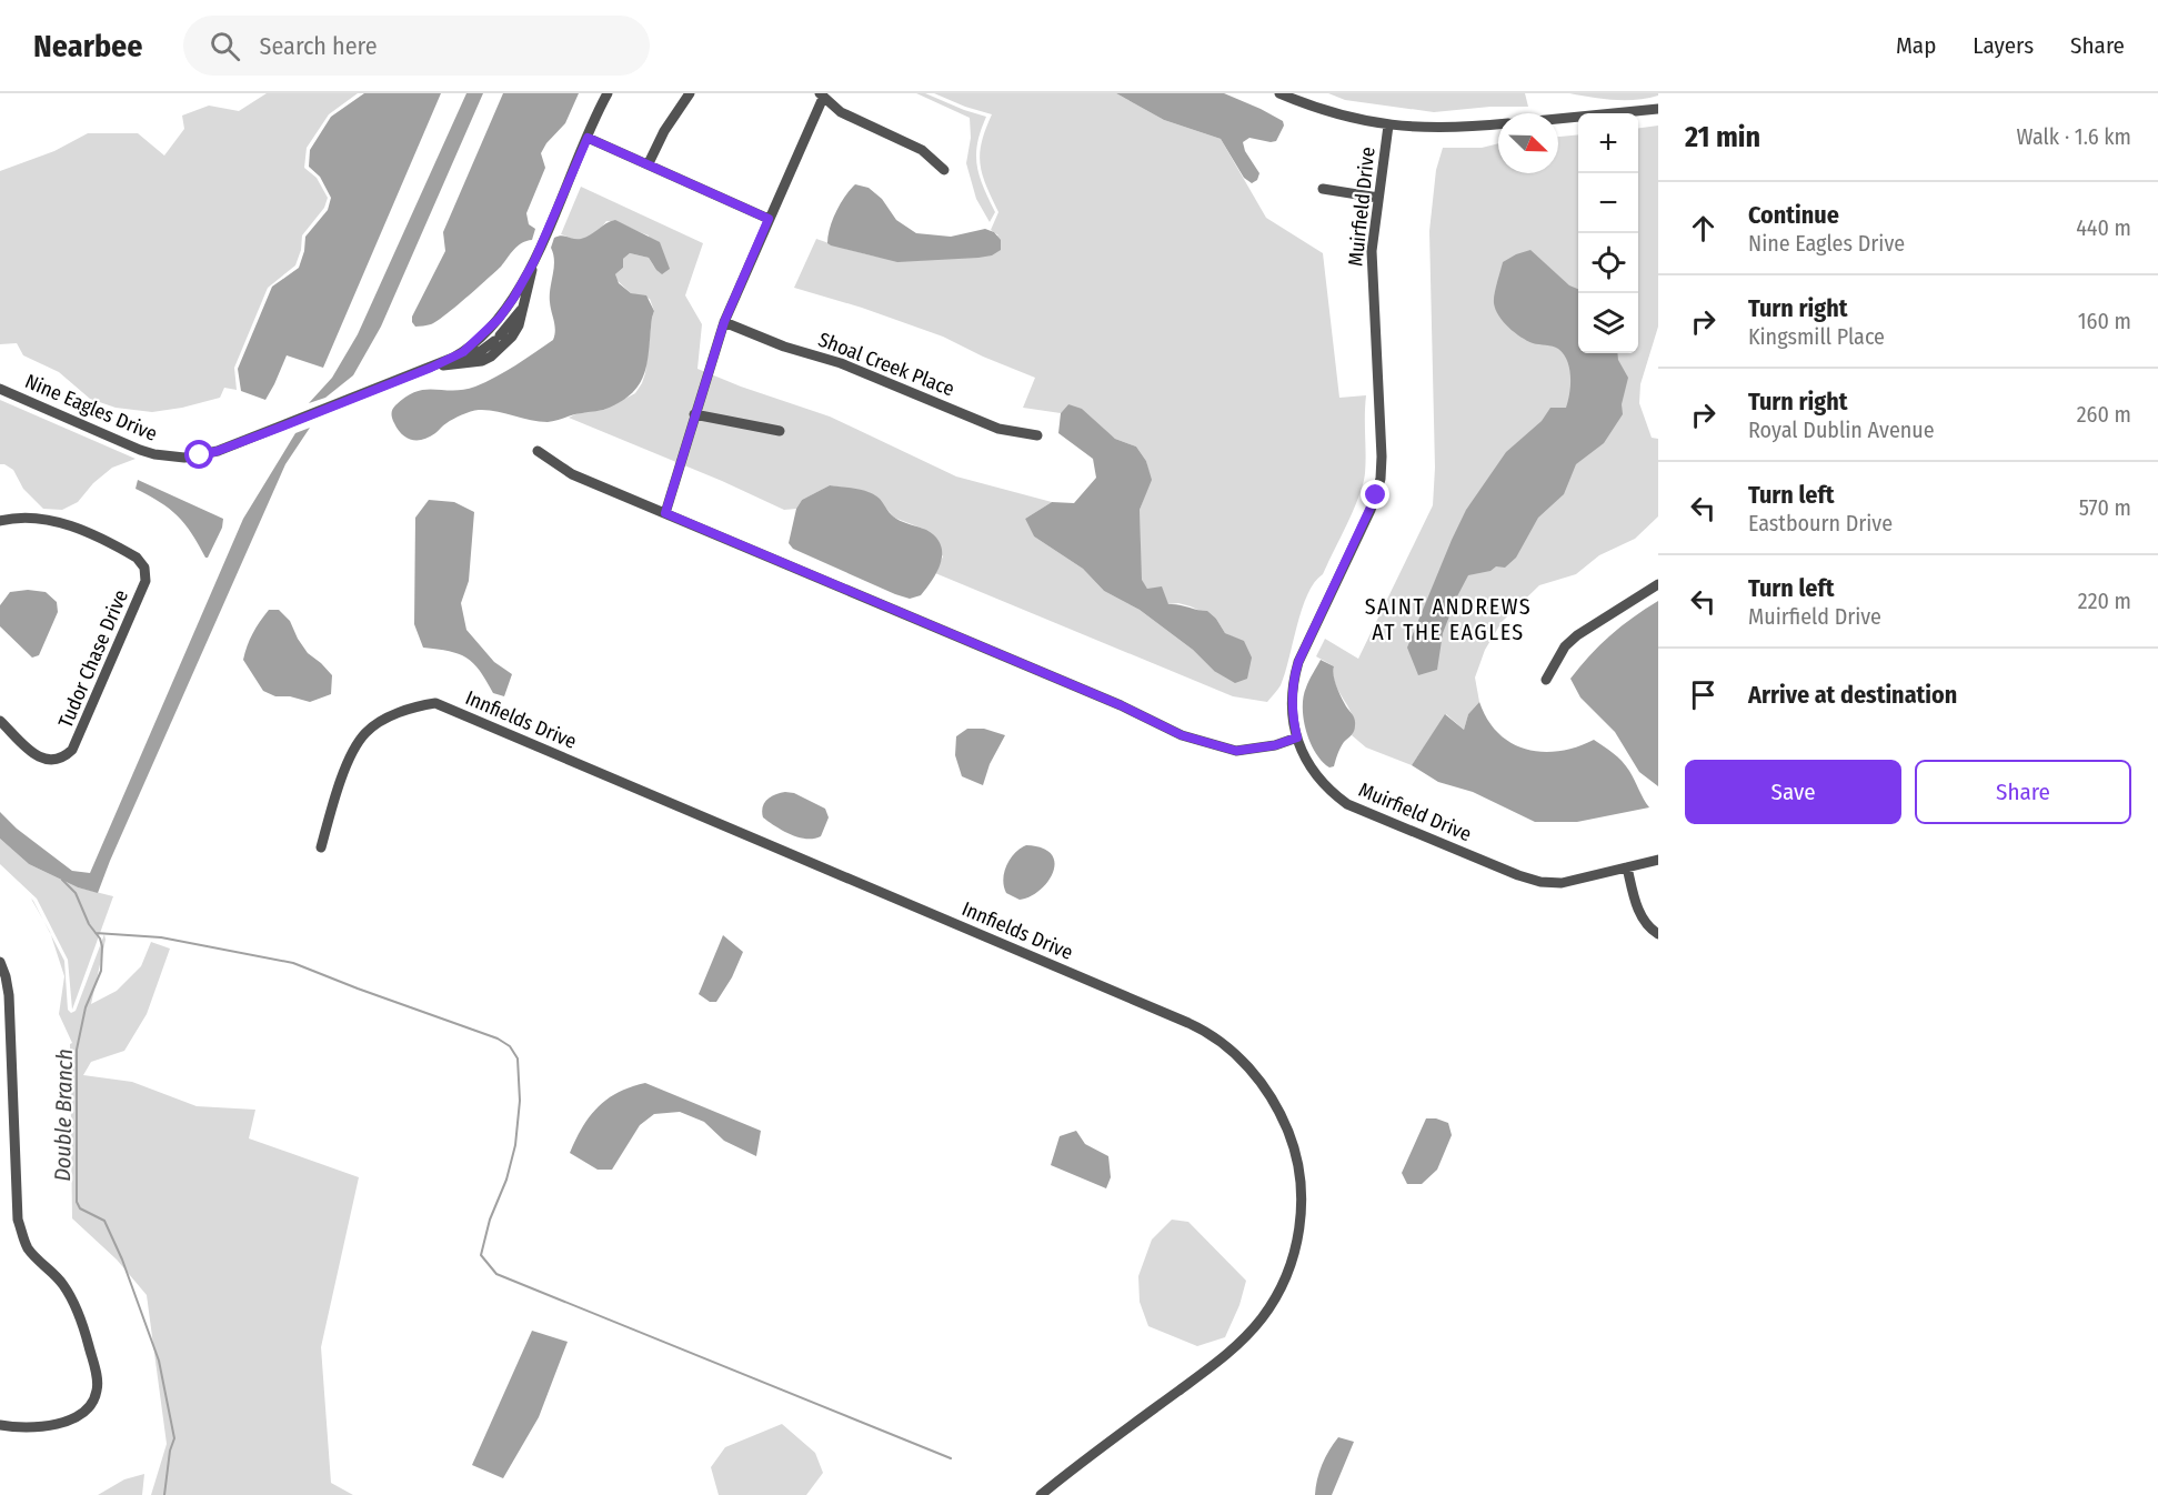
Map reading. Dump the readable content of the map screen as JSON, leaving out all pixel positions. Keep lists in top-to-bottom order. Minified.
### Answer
{"streets":{"street":["Muirfield Drive","Shoal Creek Place","Nine Eagles Drive","Tudor Chase Drive","Innfields Drive"]},"districts":["SAINT ANDREWS AT THE EAGLES"],"water":["Double Branch"],"north":"bottom right","page":{"header":"Nearbee","search":"Search here","nav":["Map","Layers","Share"],"heading":["21 min","Walk · 1.6 km"],"map_buttons":["+","−"],"list":[["Continue","Nine Eagles Drive","440 m"],["Turn right","Kingsmill Place","160 m"],["Turn right","Royal Dublin Avenue","260 m"],["Turn left","Eastbourn Drive","570 m"],["Turn left","Muirfield Drive","220 m"],"Arrive at destination"],"buttons":["Save","Share"]}}
